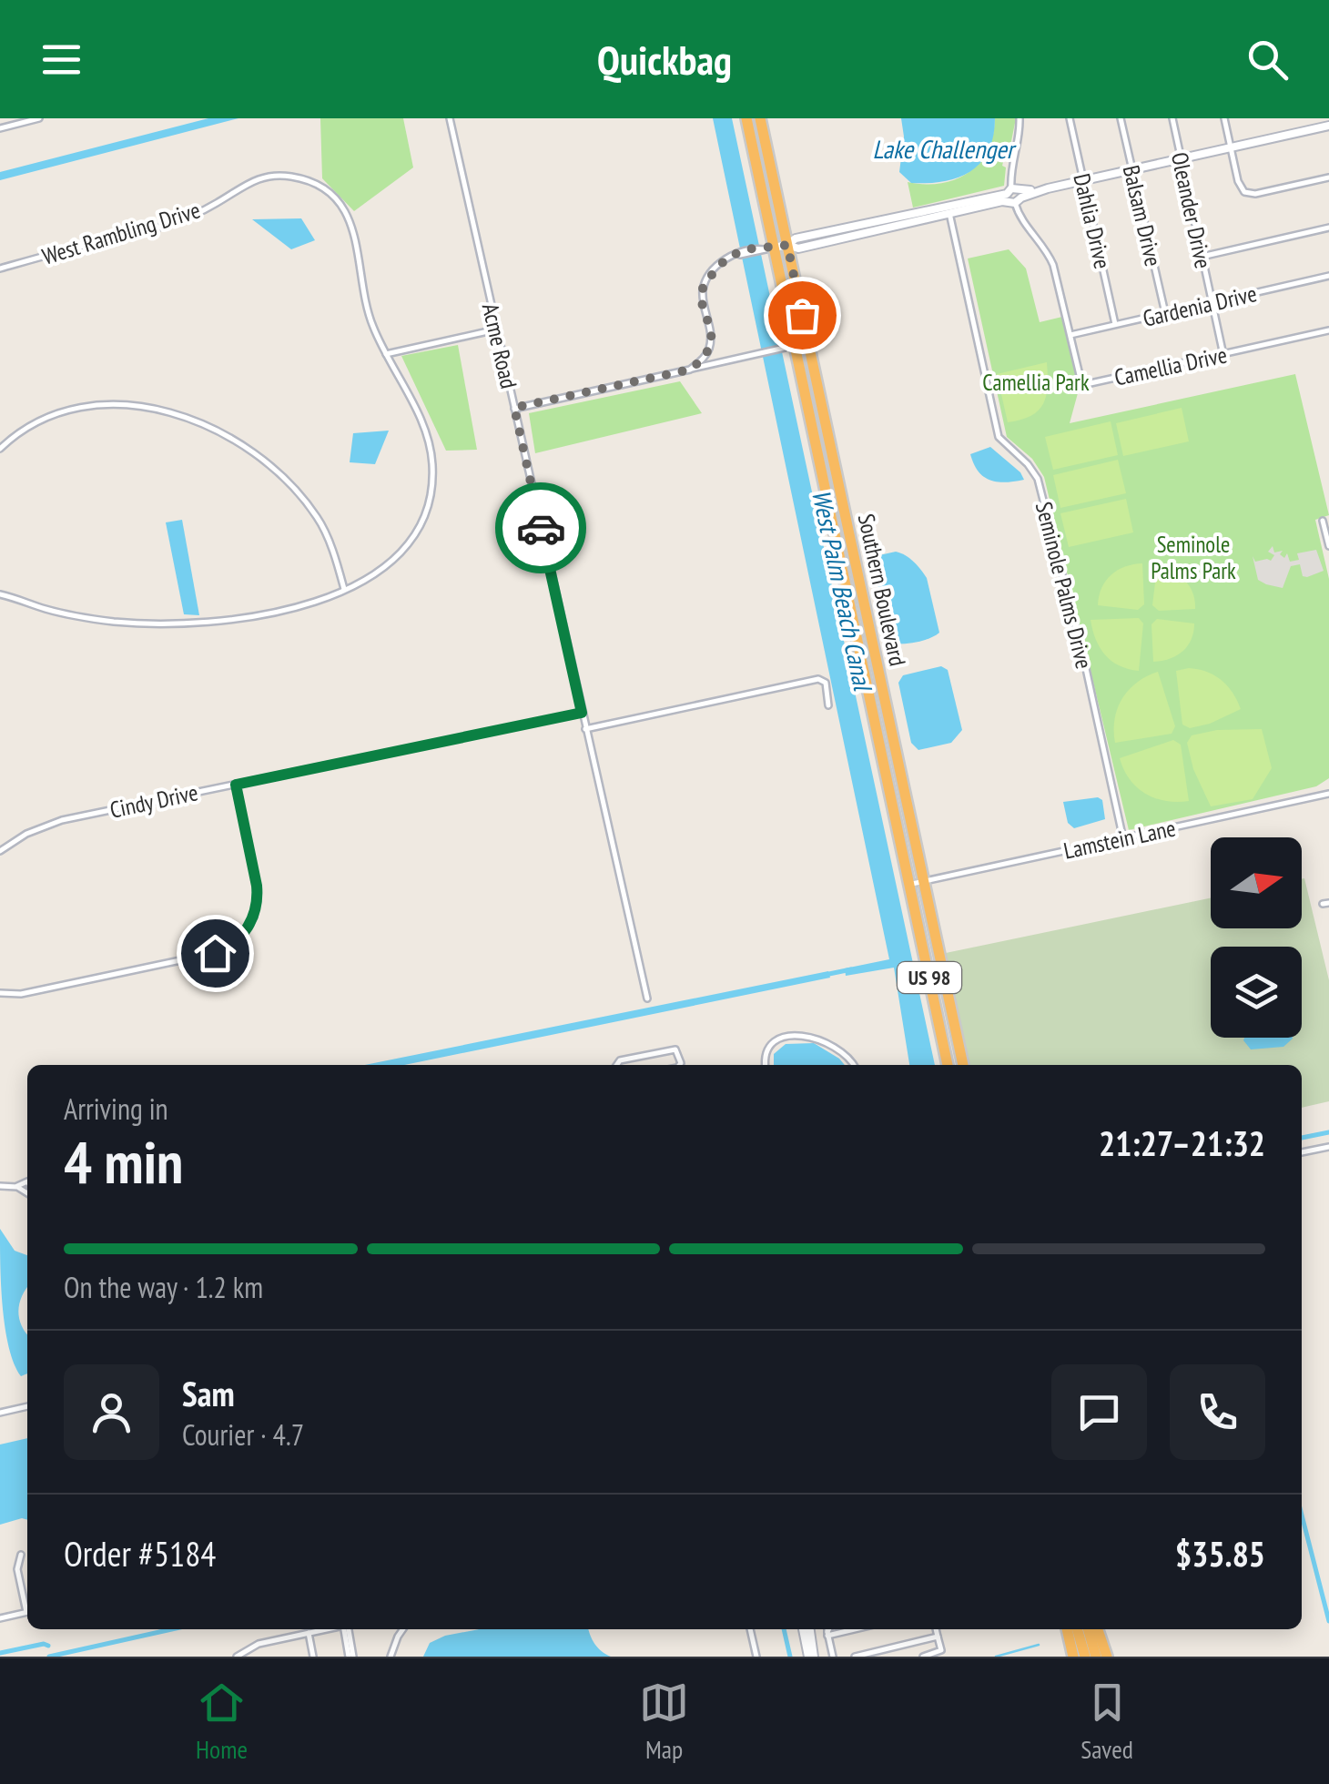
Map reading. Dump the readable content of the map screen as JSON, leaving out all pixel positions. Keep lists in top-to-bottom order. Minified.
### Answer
{"streets":{"highway":["Southern Boulevard","US 98"],"street":["Oleander Drive","Balsam Drive","Dahlia Drive","West Rambling Drive","Gardenia Drive","Acme Road","Camellia Drive","Seminole Palms Drive","Cindy Drive","Lamstein Lane"]},"crossings":[["Oleander Drive","Gardenia Drive"],["Oleander Drive","Camellia Drive"],["Balsam Drive","Gardenia Drive"],["Dahlia Drive","Gardenia Drive"],["Gardenia Drive","Camellia Drive"],["Acme Road","Cindy Drive"],["Seminole Palms Drive","Lamstein Lane"],["Southern Boulevard","Lamstein Lane"]],"water":["Lake Challenger","West Palm Beach Canal"],"parks":["Camellia Park","Seminole Palms Park"],"north":"right","page":{"header":"Quickbag","heading":["4 min","Arriving in","21:27–21:32"],"panel":["Sam","Courier · 4.7","Order #5184","$35.85"],"bar":"On the way · 1.2 km","tabs":["Home","Map","Saved"]}}
